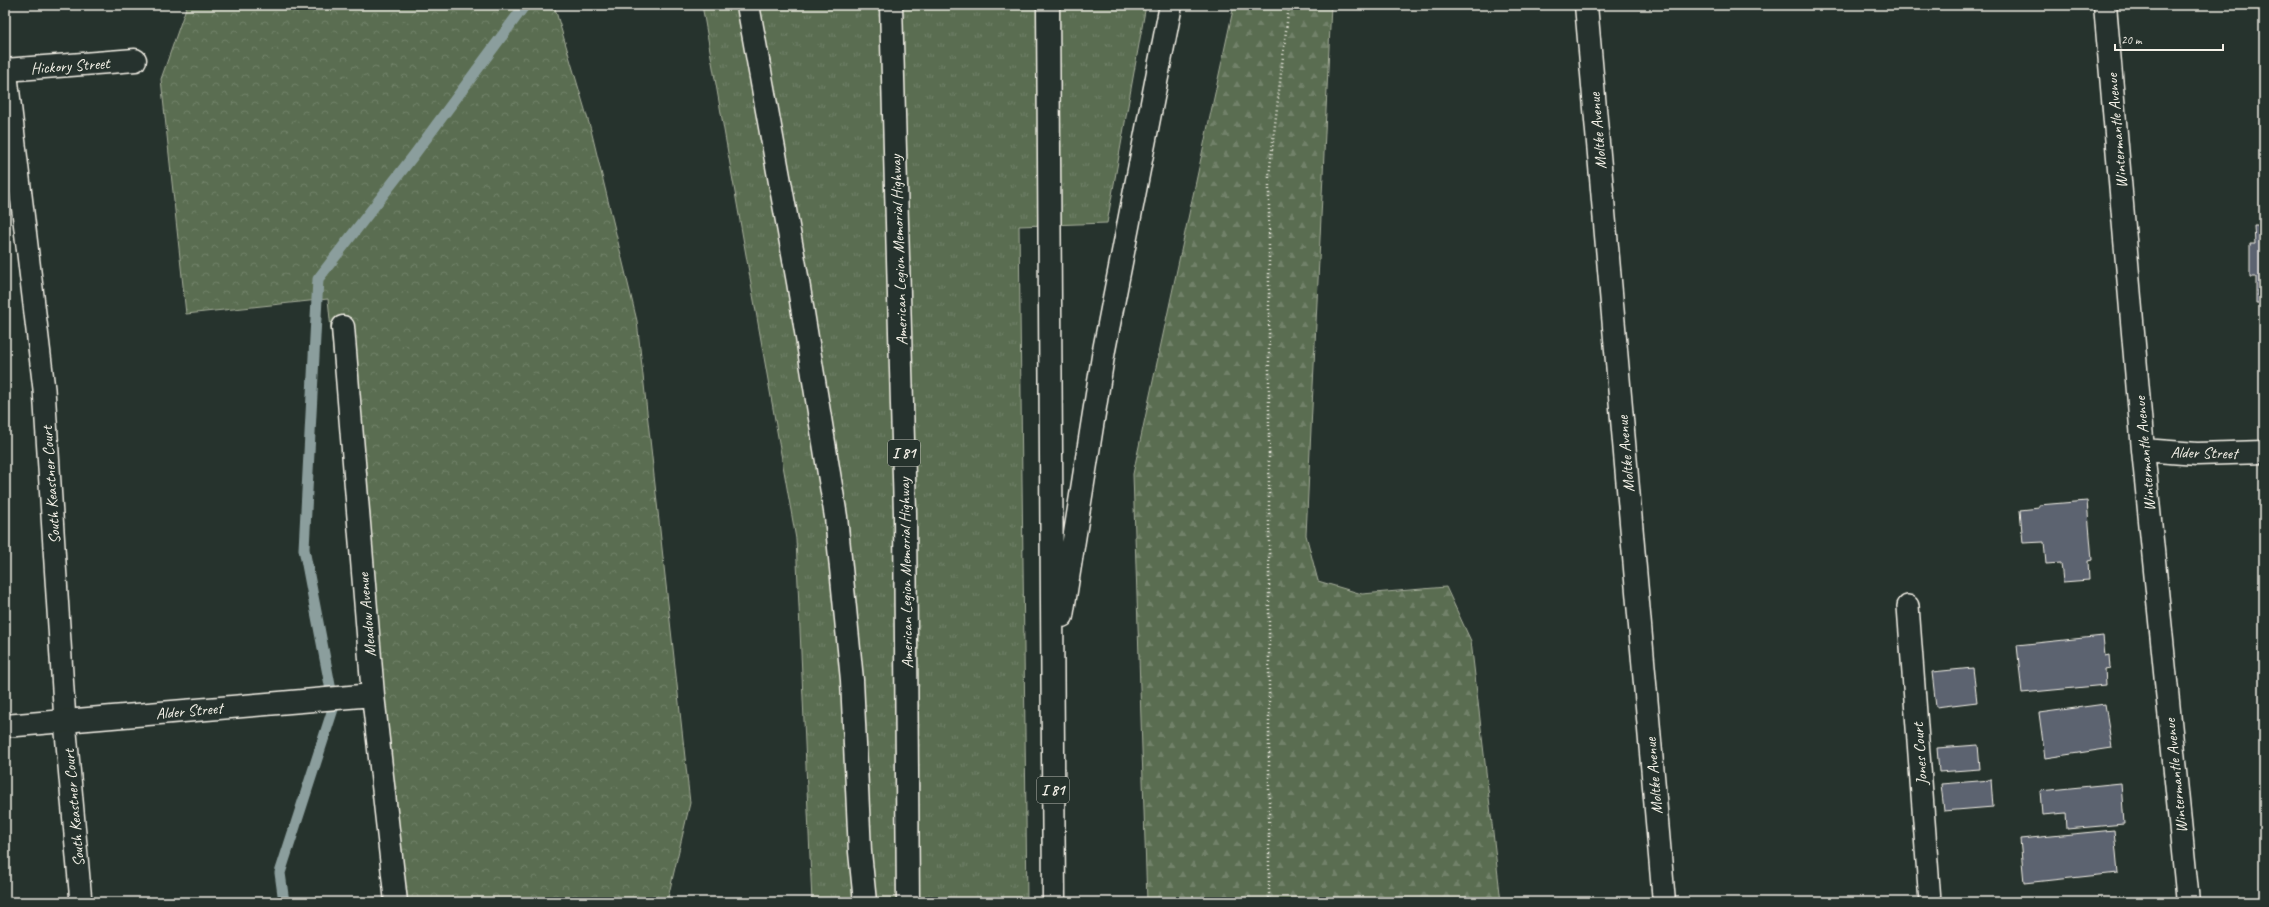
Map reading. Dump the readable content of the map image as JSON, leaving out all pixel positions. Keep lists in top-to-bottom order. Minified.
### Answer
{"streets":{"main road":["Hickory Street","Moltke Avenue","Wintermantle Avenue","American Legion Memorial Highway","Alder Street","I 81","Meadow Avenue"],"lane":["South Keastner Court","Jones Court"]},"crossings":[["Hickory Street","South Keastner Court"],["Wintermantle Avenue","Alder Street"],["Alder Street","South Keastner Court"],["Alder Street","Meadow Avenue"]],"scale_bar":"20 m"}
